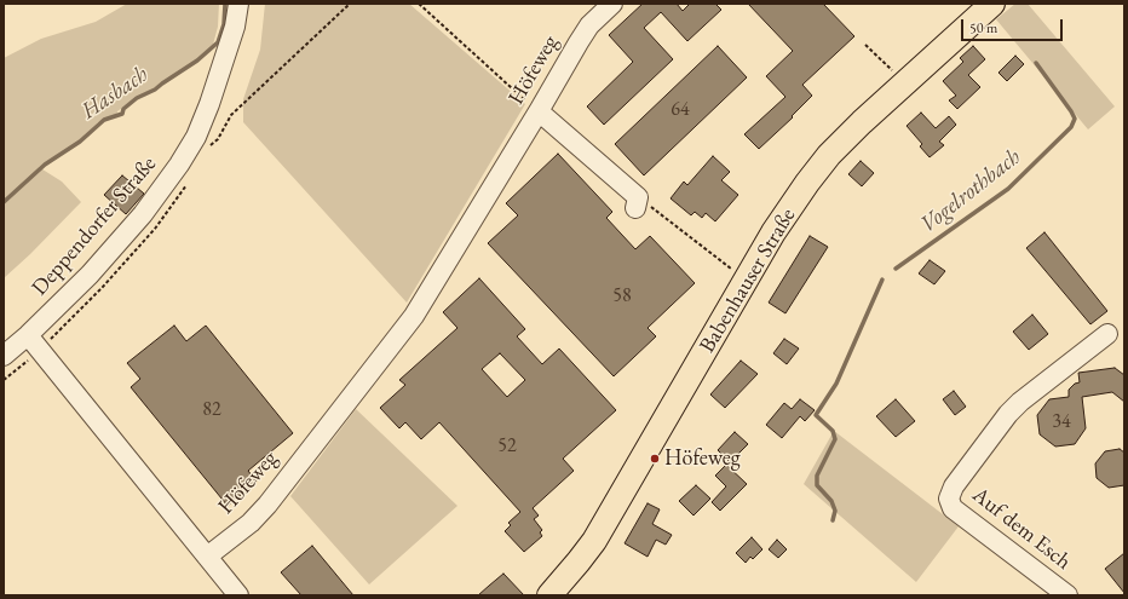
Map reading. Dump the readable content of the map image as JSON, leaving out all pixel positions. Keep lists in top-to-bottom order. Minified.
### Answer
{"streets":{"main road":["Babenhauser Straße"],"street":["Höfeweg","Deppendorfer Straße","Auf dem Esch"]},"water":["Hasbach","Vogelrothbach"],"places":["Höfeweg"],"house_numbers":["64","58","82","34","52"],"scale_bar":"50 m"}
